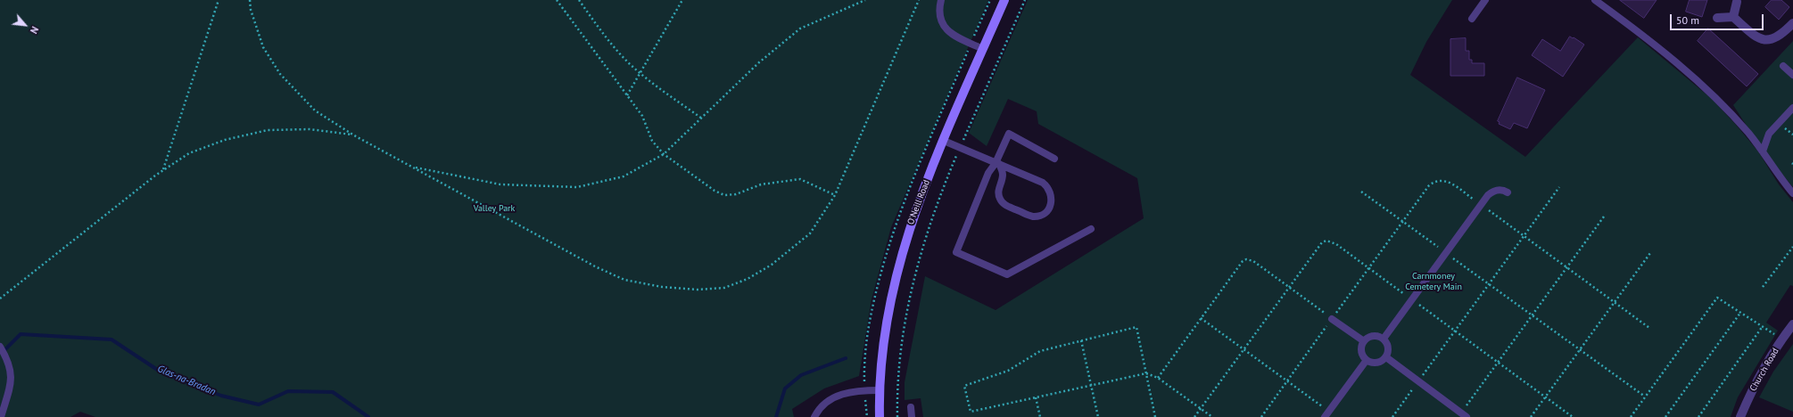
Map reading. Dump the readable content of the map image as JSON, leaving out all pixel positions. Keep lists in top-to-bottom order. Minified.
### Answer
{"streets":{"main road":["O'Neill Road"],"street":["Church Road"]},"water":["Glas-na-Bradan"],"parks":["Valley Park","Carnmoney Cemetery Main"],"scale_bar":"50 m","north":"bottom right"}
